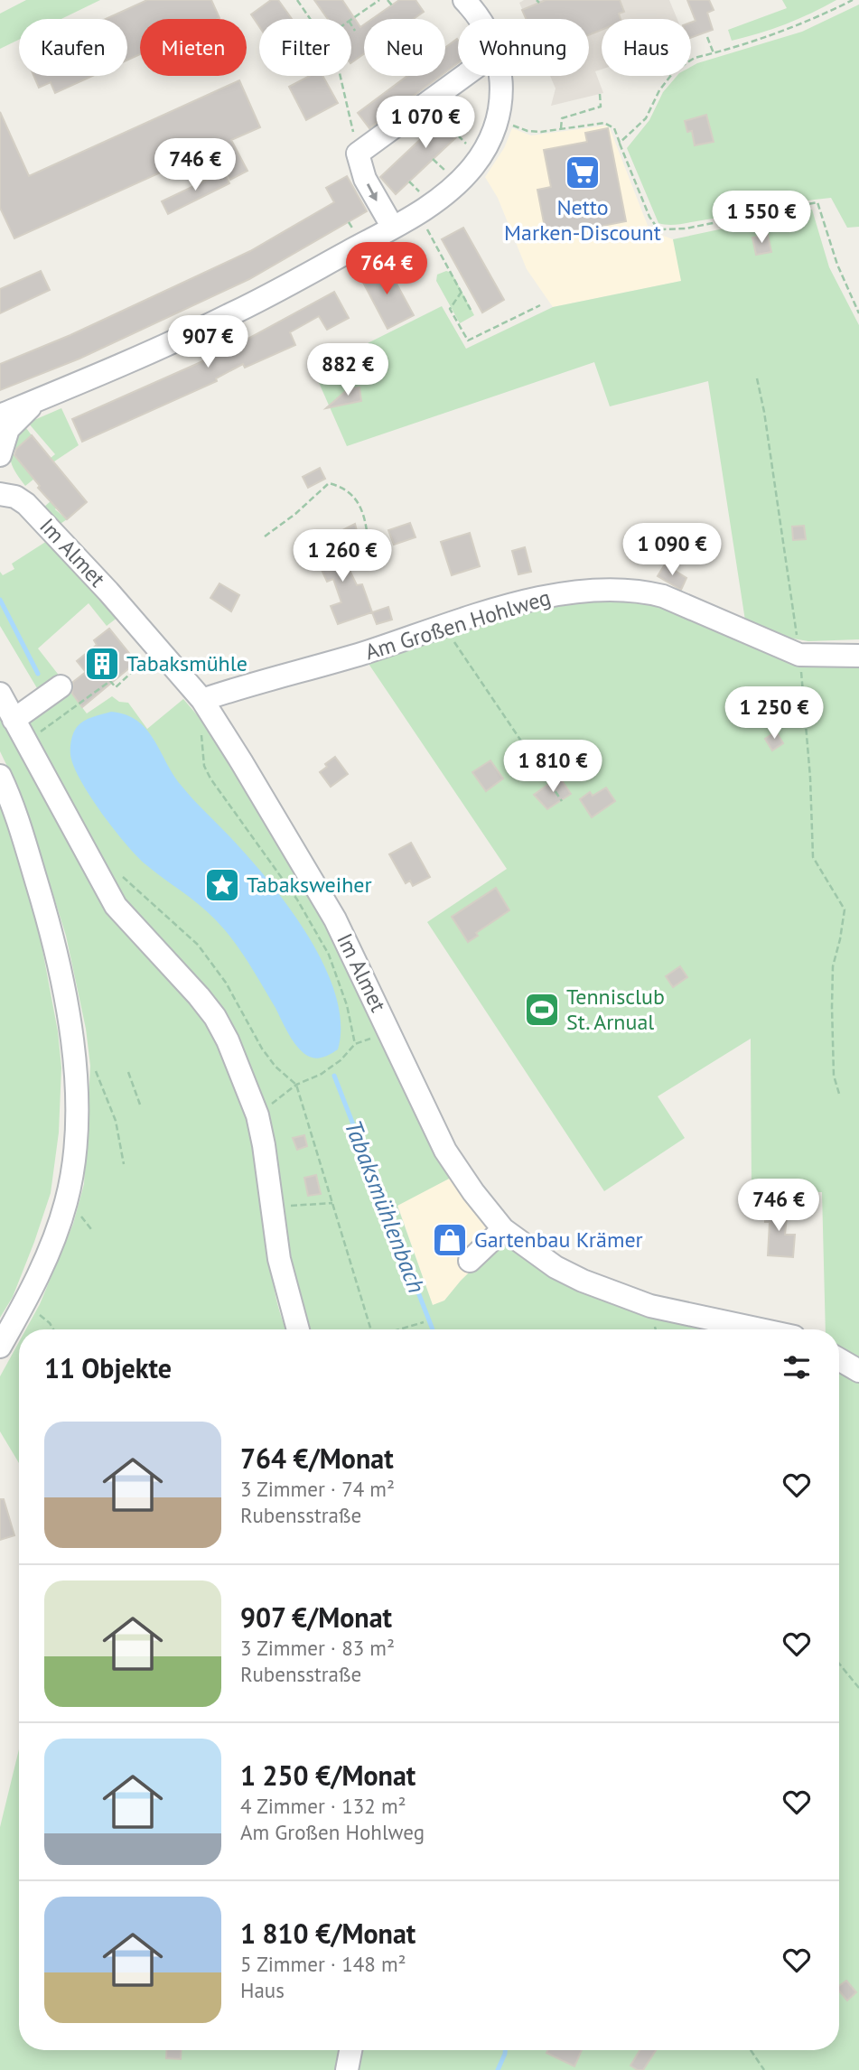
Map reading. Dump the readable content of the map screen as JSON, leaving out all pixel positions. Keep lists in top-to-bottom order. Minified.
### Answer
{"streets":{"street":["Im Almet","Am Großen Hohlweg"]},"crossings":[["Im Almet","Am Großen Hohlweg"]],"water":["Tabaksmühlenbach"],"places":{"supermarket":["Netto Marken-Discount"],"building":["Tabaksmühle"],"place":["Tabaksweiher"],"sports":["Tennisclub St. Arnual"],"shop":["Gartenbau Krämer"]},"page":{"chip":["Kaufen","Mieten","Filter","Neu","Wohnung","Haus"],"price":["1 070 €","746 €","1 550 €","764 €","907 €","882 €","1 090 €","1 260 €","1 250 €","1 810 €","746 €"],"heading":"11 Objekte","list":[{"name":"764 €/Monat","note":"3 Zimmer · 74 m² · Rubensstraße"},{"name":"907 €/Monat","note":"3 Zimmer · 83 m² · Rubensstraße"},{"name":"1 250 €/Monat","note":"4 Zimmer · 132 m² · Am Großen Hohlweg"},{"name":"1 810 €/Monat","note":"5 Zimmer · 148 m² · Haus"}]}}
